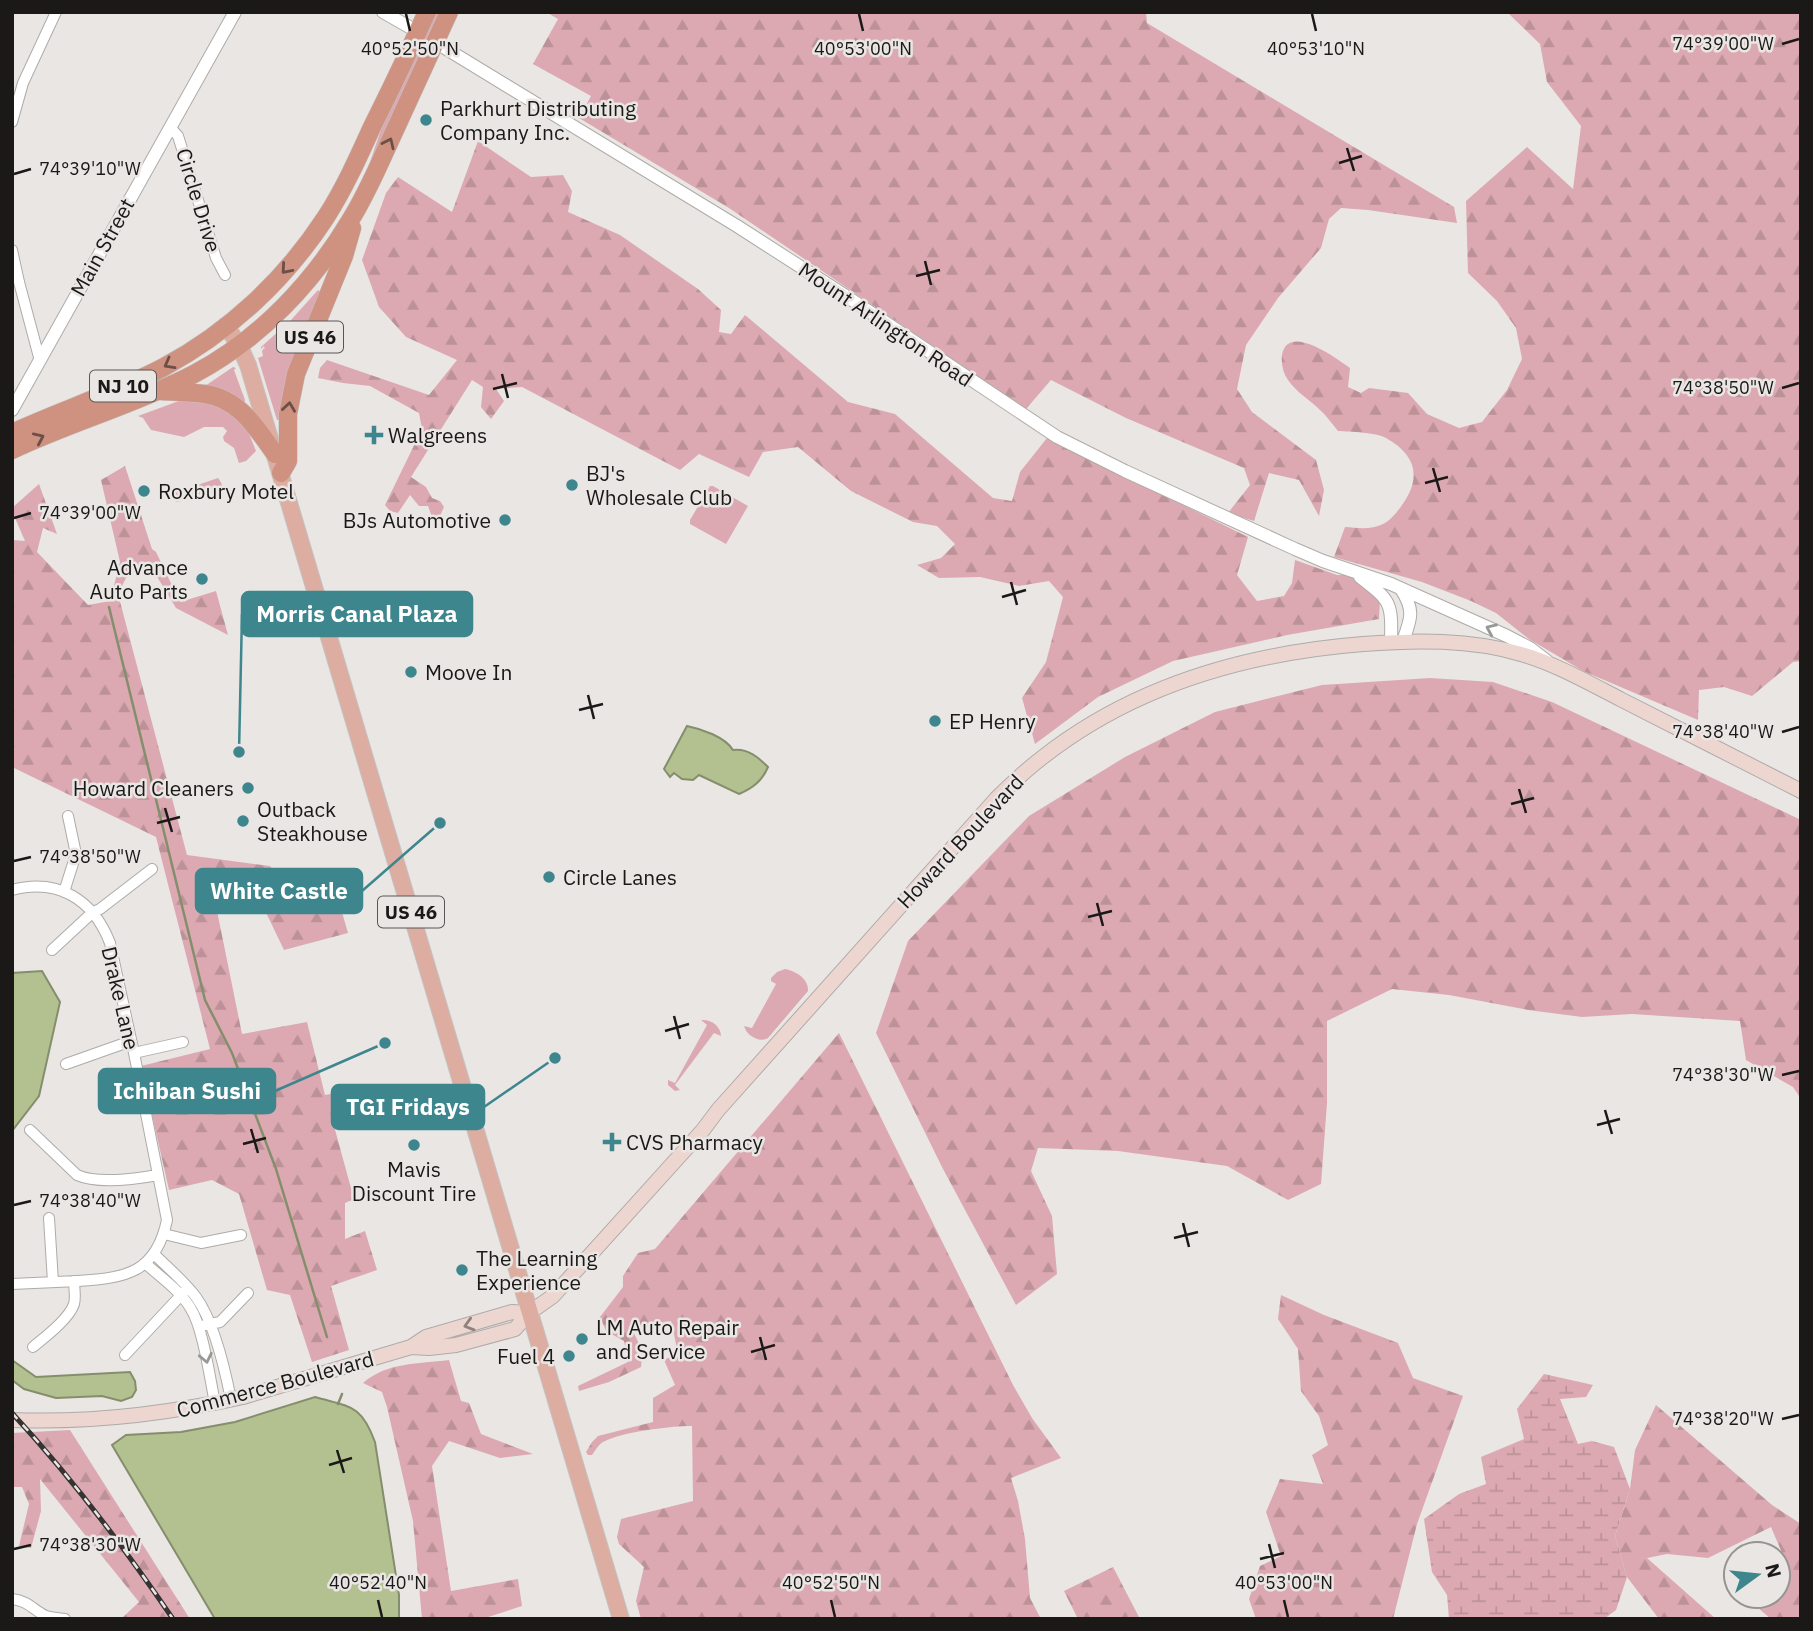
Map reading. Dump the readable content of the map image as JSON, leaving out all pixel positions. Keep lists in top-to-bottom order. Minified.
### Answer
{"streets":{"highway":["US 46","NJ 10"],"main road":["Howard Boulevard","Commerce Boulevard"],"street":["Circle Drive","Main Street","Mount Arlington Road","Drake Lane"]},"crossings":[["Circle Drive","Main Street"],["Mount Arlington Road","US 46"],["Mount Arlington Road","Howard Boulevard"],["US 46","NJ 10"],["US 46","Howard Boulevard"],["US 46","Commerce Boulevard"],["Howard Boulevard","Commerce Boulevard"]],"places":{"other":["Parkhurt Distributing Company Inc.","BJ's Wholesale Club","Roxbury Motel","BJs Automotive","Advance Auto Parts","Moove In","EP Henry","Morris Canal Plaza","Howard Cleaners","Outback Steakhouse","White Castle","Circle Lanes","Ichiban Sushi","TGI Fridays","Mavis Discount Tire","The Learning Experience","LM Auto Repair and Service","Fuel 4"],"health":["Walgreens","CVS Pharmacy"]},"north":"right","coordinates":["74°39'00\"W","40°52'50\"N","40°53'00\"N","40°53'10\"N","74°39'10\"W","74°38'50\"W","74°38'40\"W","74°38'30\"W","74°38'20\"W","40°52'40\"N"]}
